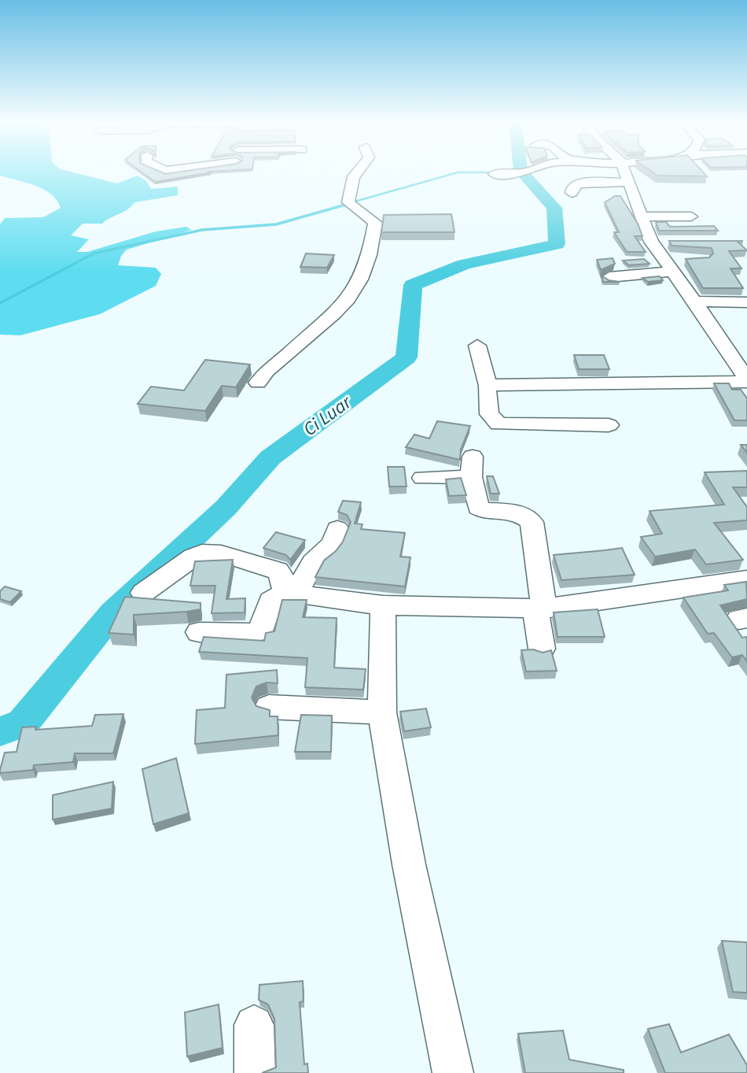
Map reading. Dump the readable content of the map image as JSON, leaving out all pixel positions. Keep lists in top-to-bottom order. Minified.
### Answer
{"water":["Ci Luar"]}
